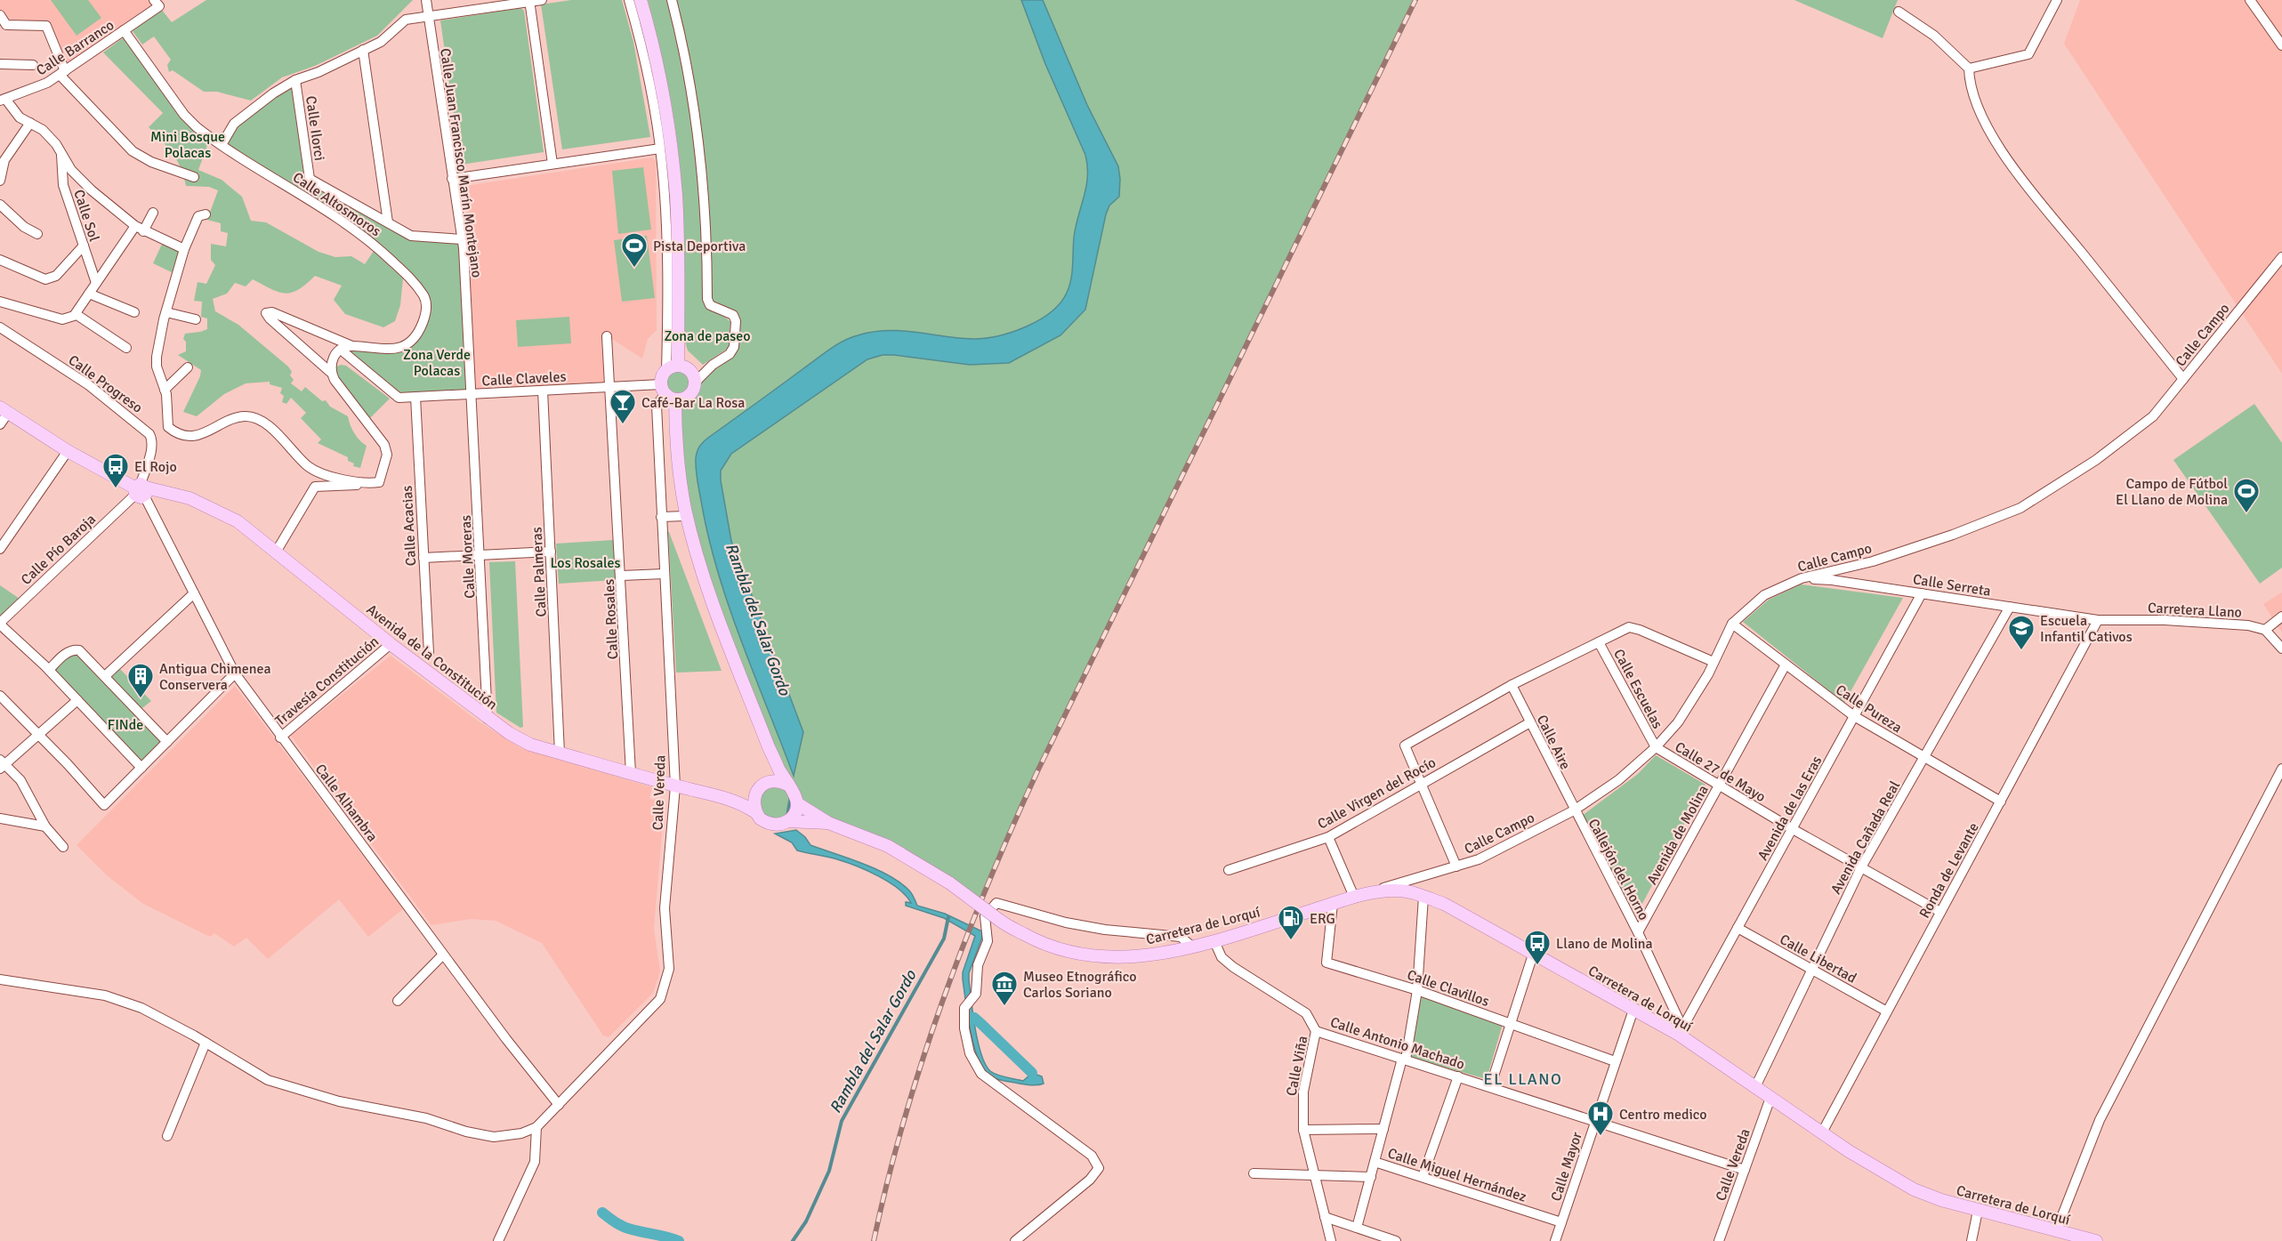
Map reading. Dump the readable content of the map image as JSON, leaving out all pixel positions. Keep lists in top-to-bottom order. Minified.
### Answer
{"streets":{"main road":["Avenida de la Constitución","Carretera de Lorquí"],"street":["Calle Barranco","Calle Ilorci","Calle Juan Francisco Marín Montejano","Calle Altosmoros","Calle Sol","Calle Campo","Calle Claveles","Calle Progreso","Calle Acacias","Calle Pío Baroja","Calle Moreras","Calle Palmeras","Calle Serreta","Carretera Llano","Calle Rosales","Travesía Constitución","Calle Escuelas","Calle Pureza","Calle Aire","Calle 27 de Mayo","Calle Vereda","Calle Virgen del Rocío","Calle Alhambra","Avenida de las Eras","Avenida de Molina","Avenida Cañada Real","Callejón del Horno","Ronda de Levante","Calle Libertad","Calle Clavillos","Calle Antonio Machado","Calle Viña","Calle Mayor","Calle Miguel Hernández"]},"crossings":[["Calle Barranco","Calle Altosmoros"],["Calle Juan Francisco Marín Montejano","Calle Claveles"],["Calle Juan Francisco Marín Montejano","Calle Moreras"],["Calle Altosmoros","Calle Claveles"],["Calle Campo","Calle Serreta"],["Calle Campo","Calle Escuelas"],["Calle Campo","Calle Pureza"],["Calle Campo","Calle Aire"],["Calle Campo","Calle 27 de Mayo"],["Calle Campo","Callejón del Horno"],["Calle Campo","Carretera de Lorquí"],["Calle Claveles","Calle Acacias"],["Calle Claveles","Calle Moreras"],["Calle Claveles","Calle Palmeras"],["Calle Claveles","Calle Rosales"],["Calle Claveles","Calle Vereda"],["Calle Progreso","Calle Pío Baroja"],["Calle Progreso","Avenida de la Constitución"],["Calle Progreso","Calle Alhambra"],["Calle Pío Baroja","Avenida de la Constitución"],["Calle Pío Baroja","Calle Alhambra"],["Calle Moreras","Avenida de la Constitución"],["Calle Palmeras","Avenida de la Constitución"],["Calle Serreta","Carretera Llano"],["Calle Serreta","Avenida de las Eras"],["Calle Serreta","Avenida Cañada Real"],["Calle Serreta","Ronda de Levante"],["Carretera Llano","Ronda de Levante"],["Calle Rosales","Avenida de la Constitución"],["Avenida de la Constitución","Travesía Constitución"],["Avenida de la Constitución","Calle Vereda"],["Avenida de la Constitución","Calle Alhambra"],["Travesía Constitución","Calle Alhambra"],["Calle Escuelas","Calle 27 de Mayo"],["Calle Pureza","Avenida de las Eras"],["Calle Pureza","Avenida de Molina"],["Calle Pureza","Avenida Cañada Real"],["Calle Pureza","Ronda de Levante"],["Calle Aire","Calle Virgen del Rocío"],["Calle Aire","Callejón del Horno"],["Calle 27 de Mayo","Avenida de las Eras"],["Calle 27 de Mayo","Avenida de Molina"],["Calle 27 de Mayo","Avenida Cañada Real"],["Calle 27 de Mayo","Ronda de Levante"],["Calle Vereda","Calle Alhambra"],["Calle Vereda","Carretera de Lorquí"],["Calle Vereda","Calle Antonio Machado"],["Avenida de las Eras","Callejón del Horno"],["Avenida de las Eras","Carretera de Lorquí"],["Avenida de las Eras","Calle Libertad"],["Avenida de Molina","Callejón del Horno"],["Avenida Cañada Real","Carretera de Lorquí"],["Avenida Cañada Real","Calle Libertad"],["Callejón del Horno","Carretera de Lorquí"],["Ronda de Levante","Carretera de Lorquí"],["Ronda de Levante","Calle Libertad"],["Carretera de Lorquí","Calle Clavillos"],["Carretera de Lorquí","Calle Viña"],["Carretera de Lorquí","Calle Mayor"],["Calle Clavillos","Calle Mayor"],["Calle Antonio Machado","Calle Viña"],["Calle Antonio Machado","Calle Mayor"],["Calle Mayor","Calle Miguel Hernández"]],"districts":["EL LLANO"],"water":["Rambla del Salar Gordo"],"parks":["Mini Bosque Polacas","Zona de paseo","Zona Verde Polacas","Los Rosales","FINde"],"places":{"sports":["Pista Deportiva","Campo de Fútbol El Llano de Molina"],"bar":["Café-Bar La Rosa"],"bus stop":["El Rojo","Llano de Molina"],"school or university":["Escuela Infantil Cativos"],"building":["Antigua Chimenea Conservera"],"fuel station":["ERG"],"museum":["Museo Etnográfico Carlos Soriano"],"hospital":["Centro medico"]}}
